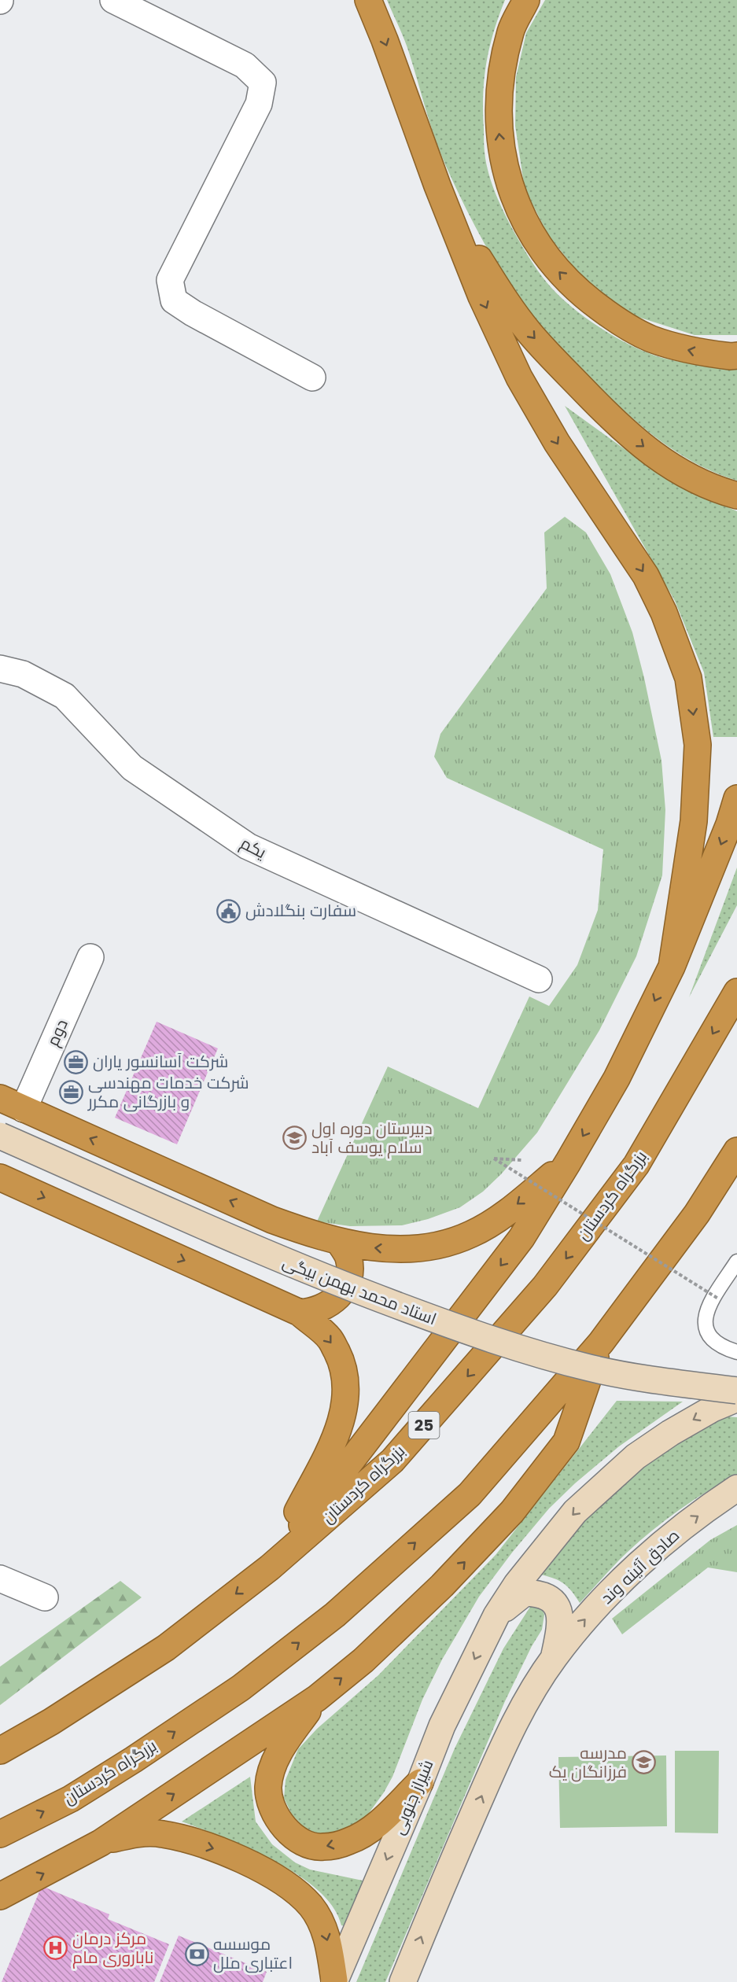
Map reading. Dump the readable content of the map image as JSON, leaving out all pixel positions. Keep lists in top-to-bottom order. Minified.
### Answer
{"streets":{"highway":["بزرگراه کردستان","25"],"main road":["استاد محمد بهمن بیگی","صادق آئینه وند","شیراز جنوبی"],"street":["یکم","دوم"]},"one_way":["صادق آئینه وند"],"places":{"public building":["سفارت بنگلادش"],"office":["شرکت آسانسور یاران","شرکت خدمات مهندسی و بازرگانی مکرر"],"school or university":["دبیرستان دوره اول سلام یوسف آباد","مدرسه فرزانگان یک"],"hospital":["مرکز درمان ناباروری مام"],"bank":["موسسه اعتباری ملل"]}}
